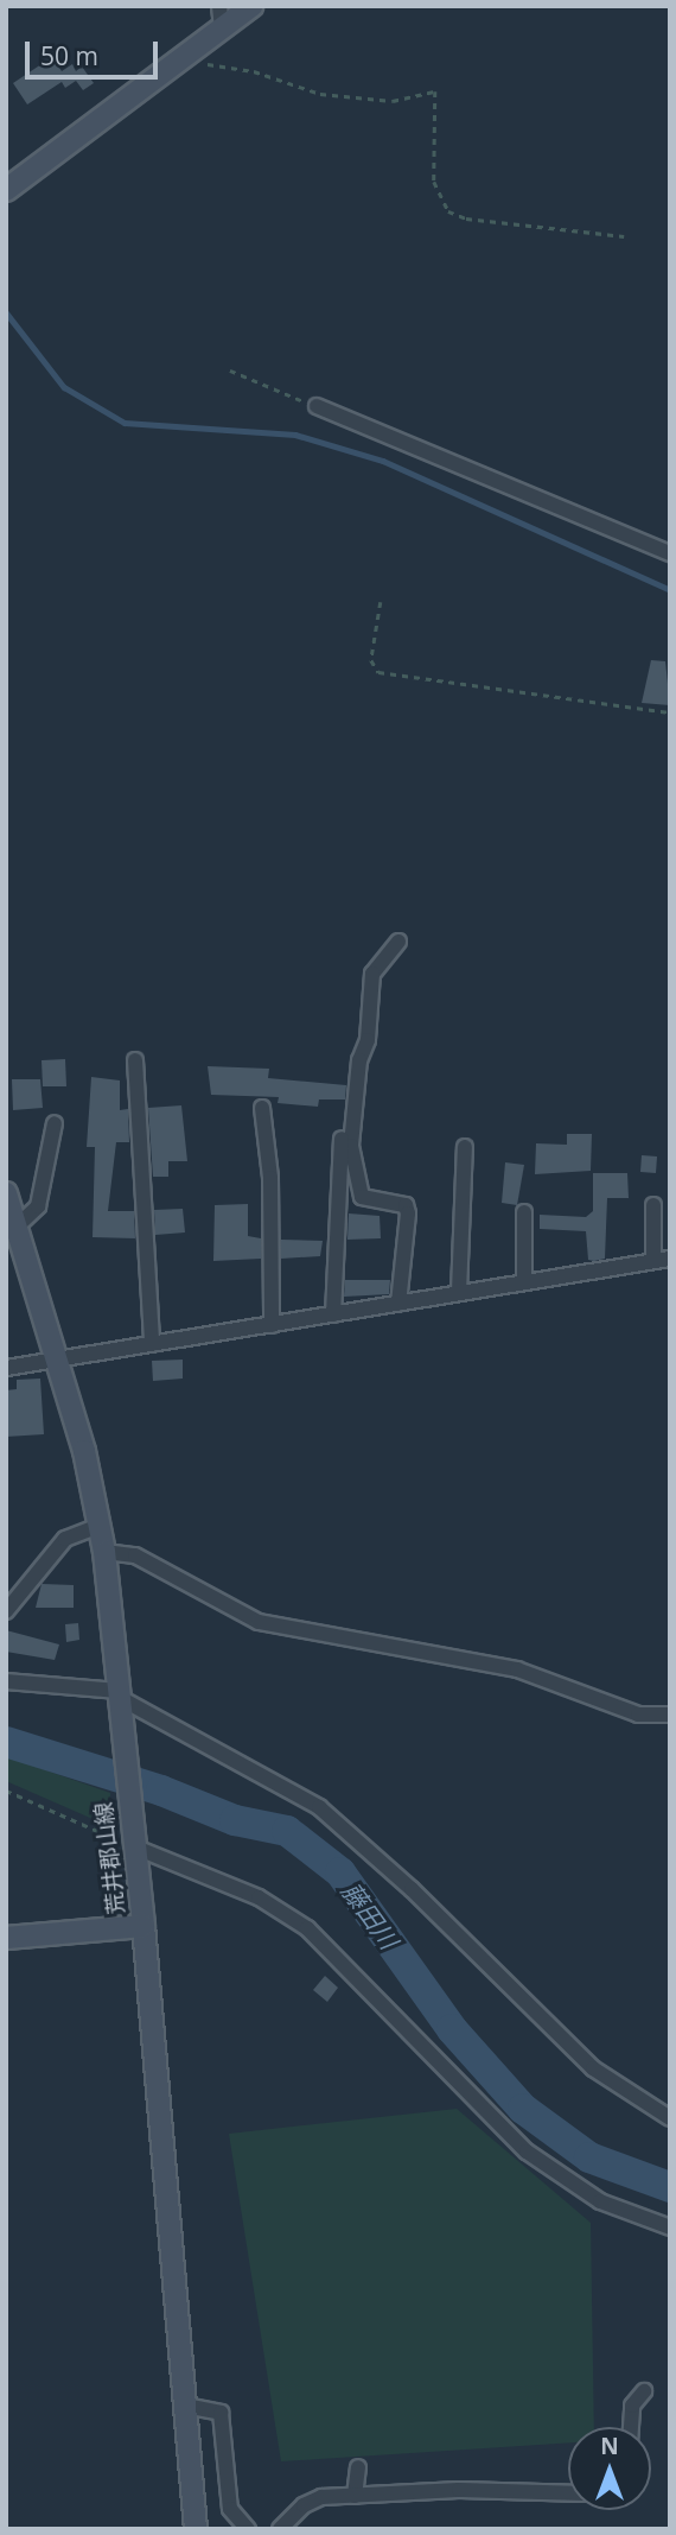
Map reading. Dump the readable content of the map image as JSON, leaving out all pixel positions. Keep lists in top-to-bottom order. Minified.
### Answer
{"streets":{"main road":["荒井郡山線"]},"water":["藤田川"],"scale_bar":"50 m","north":"top"}
